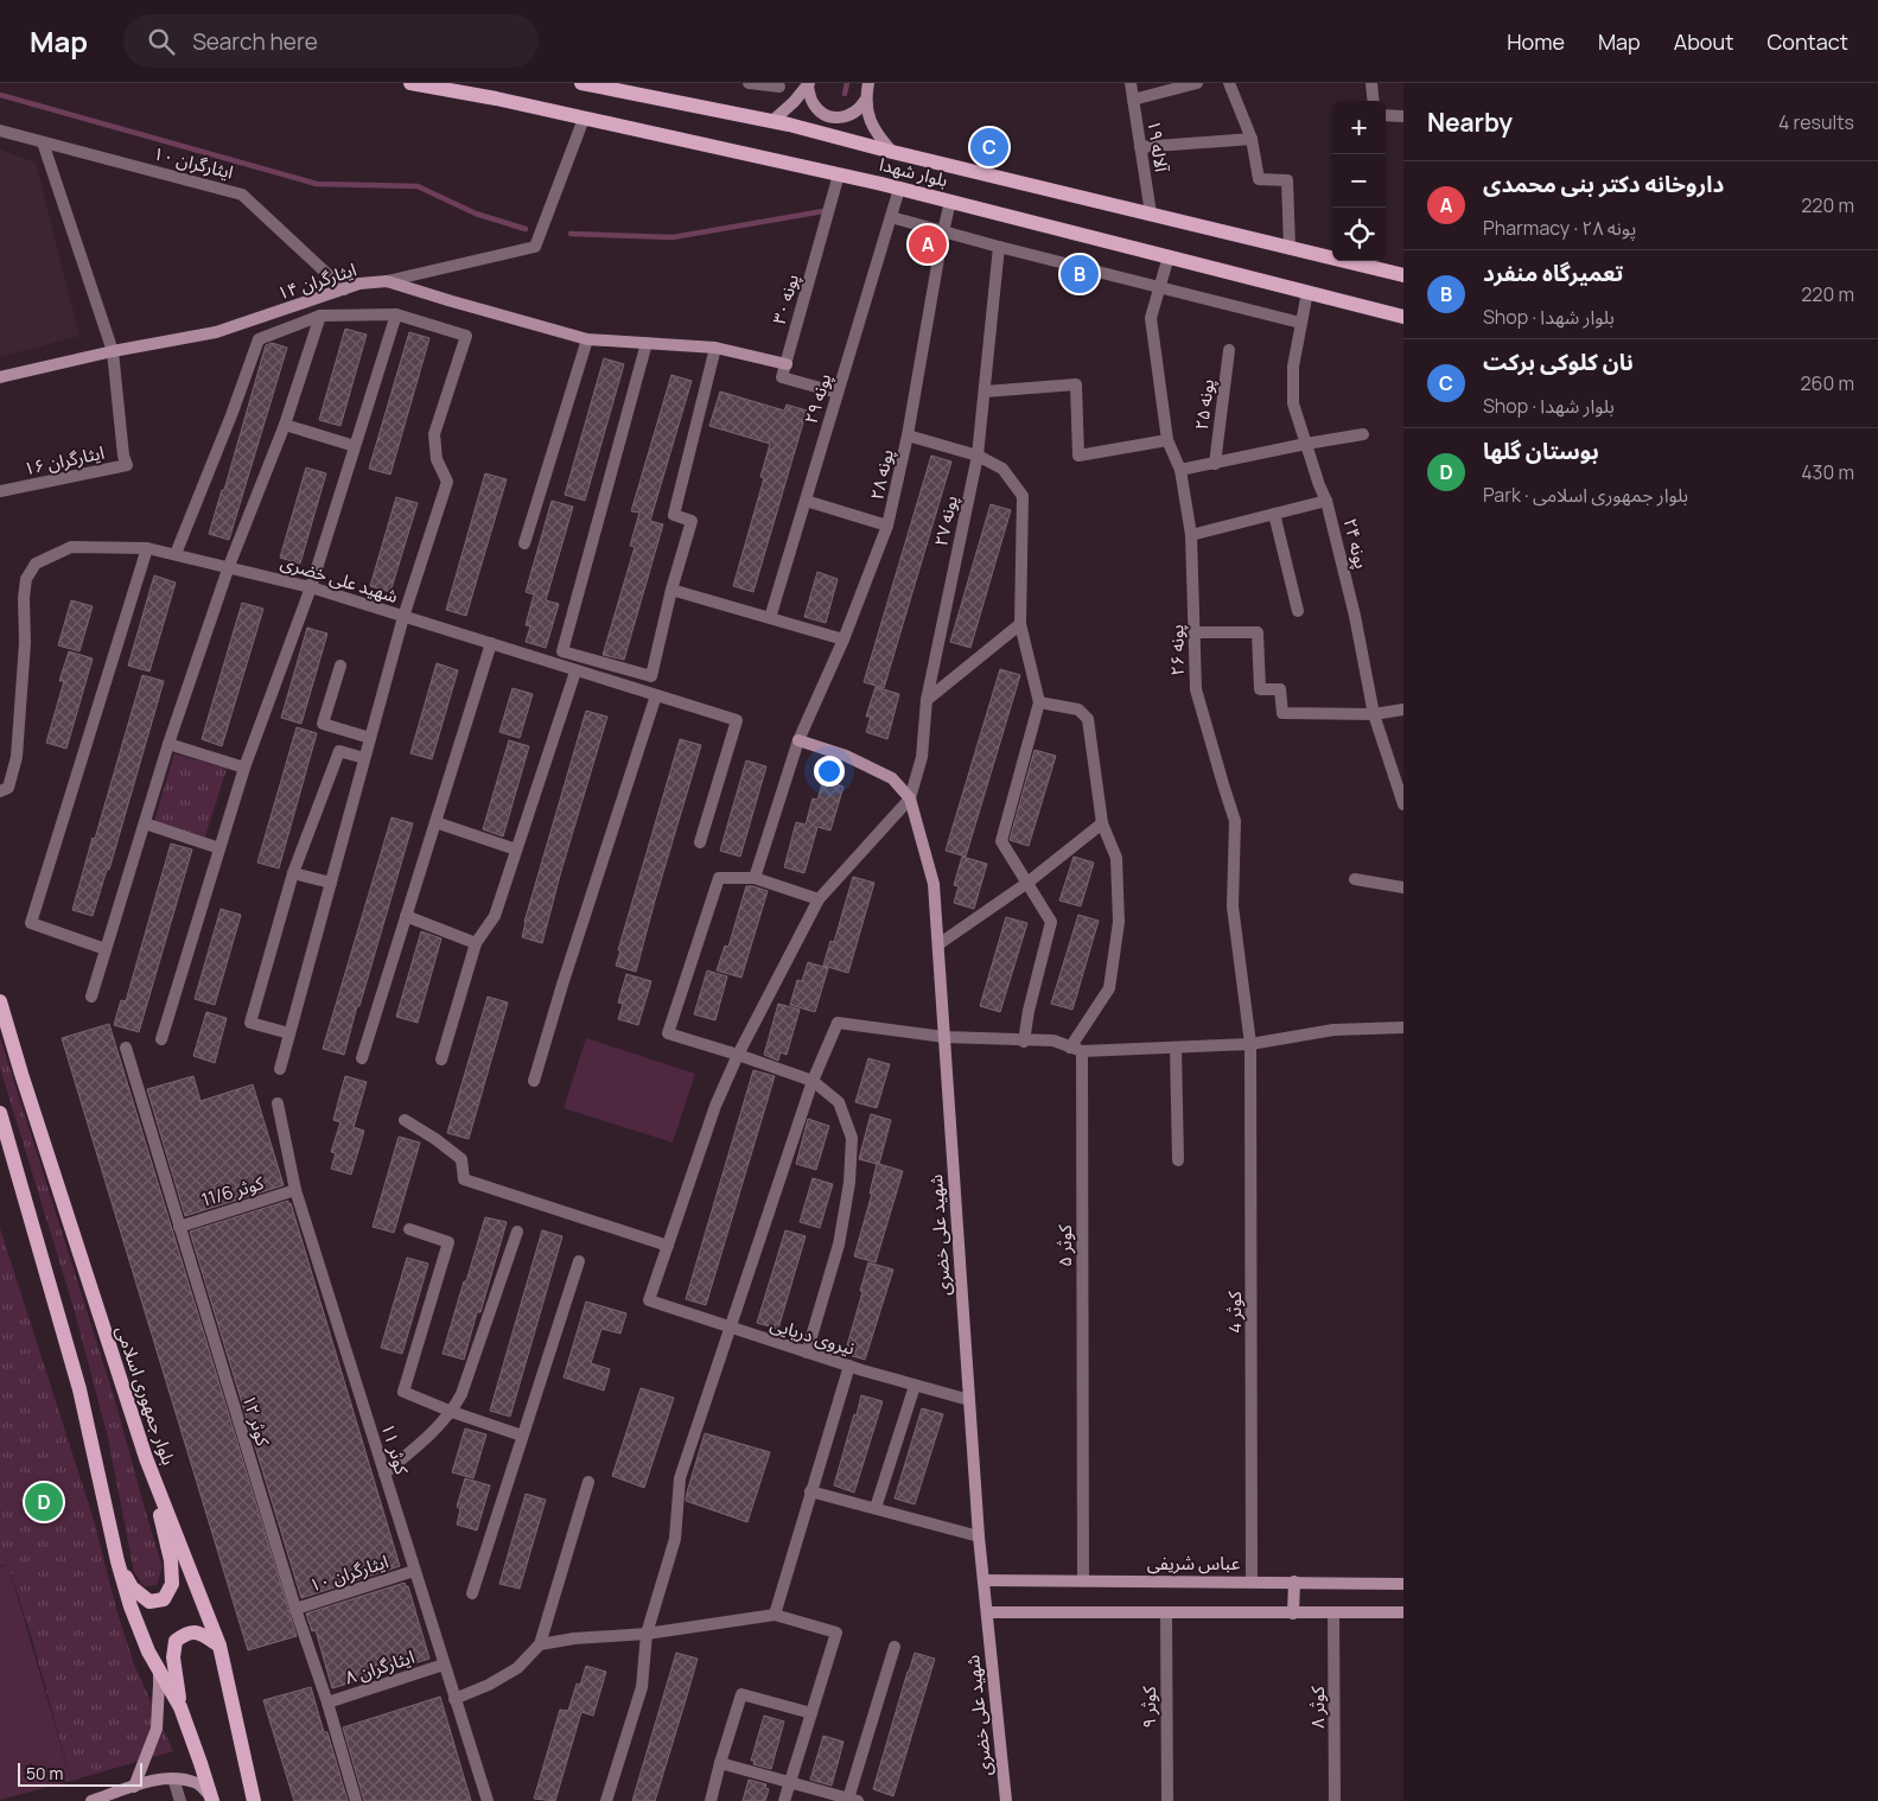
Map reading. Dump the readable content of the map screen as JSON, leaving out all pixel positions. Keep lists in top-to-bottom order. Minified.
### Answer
{"streets":{"main road":["بلوار شهدا","بلوار جمهوری اسلامی"],"street":["آلاله ۱۹","ایثارگران ۱۰","ایثارگران ۱۴","پونه ۳۰","پونه ۲۹","پونه ۲۵","ایثارگران ۱۶","پونه ۲۸","پونه ۲۷","پونه ۲۴","شهید علی خضری","پونه ۲۶","کوثر 11/6","کوثر ۵","کوثر 4","نیروی دریایی","کوثر ۱۲","کوثر ۱۱","عباس شریفی","ایثارگران ۸","کوثر ۹","کوثر ۸"]},"crossings":[["آلاله ۱۹","بلوار شهدا"],["ایثارگران ۱۰","ایثارگران ۱۴"],["ایثارگران ۱۰","کوثر ۱۲"],["ایثارگران ۱۰","کوثر ۱۱"],["بلوار شهدا","پونه ۳۰"],["بلوار شهدا","پونه ۲۹"],["بلوار شهدا","پونه ۲۸"],["بلوار شهدا","پونه ۲۴"],["بلوار شهدا","پونه ۲۶"],["ایثارگران ۱۴","پونه ۳۰"],["ایثارگران ۱۴","ایثارگران ۱۶"],["پونه ۲۸","شهید علی خضری"],["پونه ۲۷","شهید علی خضری"],["شهید علی خضری","نیروی دریایی"],["شهید علی خضری","عباس شریفی"],["پونه ۲۶","کوثر 4"],["کوثر 11/6","کوثر ۱۲"],["کوثر 11/6","کوثر ۱۱"],["کوثر ۵","عباس شریفی"],["کوثر 4","عباس شریفی"],["کوثر ۱۲","ایثارگران ۸"],["کوثر ۱۱","ایثارگران ۸"]],"scale_bar":"50 m","page":{"header":"Map","search":"Search here","nav":["Home","Map","About","Contact"],"heading":["Nearby","4 results"],"map_buttons":["+","−"],"pins":["C","A","B","D"],"list":[{"mark":"A","name":"داروخانه دکتر بنی محمدی","note":"Pharmacy · پونه ۲۸","value":"220 m"},{"mark":"B","name":"تعمیرگاه منفرد","note":"Shop · بلوار شهدا","value":"220 m"},{"mark":"C","name":"نان کلوکی برکت","note":"Shop · بلوار شهدا","value":"260 m"},{"mark":"D","name":"بوستان گلها","note":"Park · بلوار جمهوری اسلامی","value":"430 m"}],"scale":"50 m"}}
